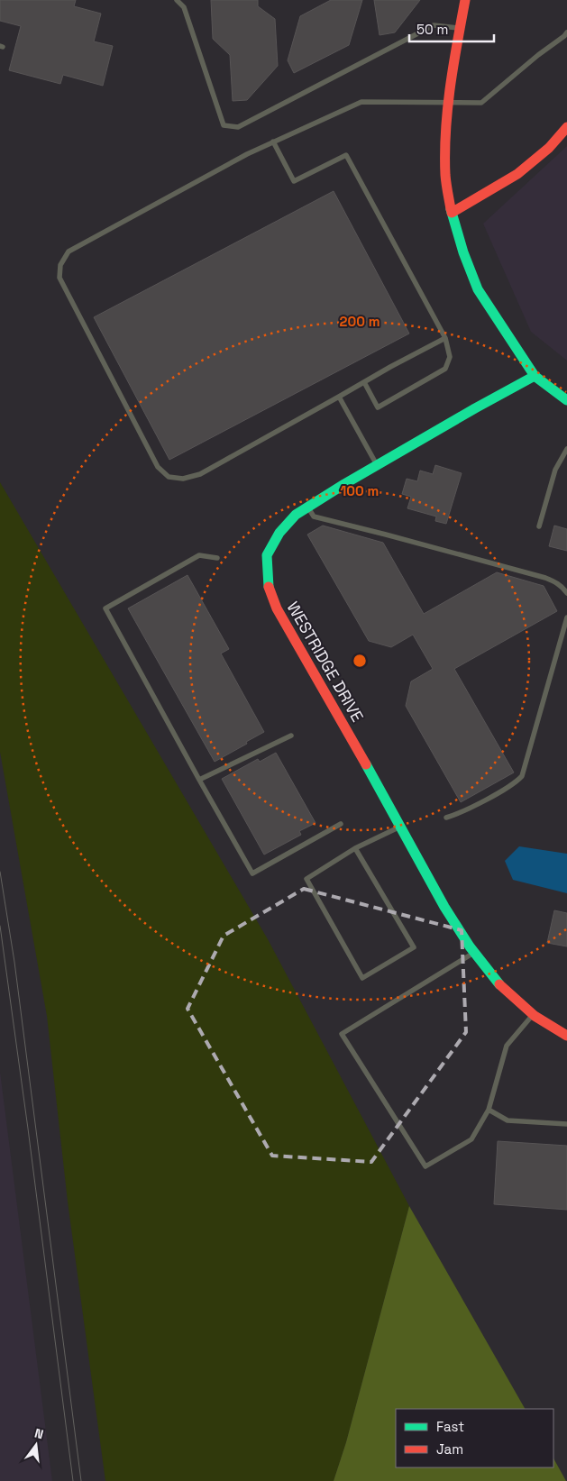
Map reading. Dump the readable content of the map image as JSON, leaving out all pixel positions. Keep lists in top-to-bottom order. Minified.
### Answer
{"streets":{"street":["WESTRIDGE DRIVE"]},"legend":["Fast","Jam"],"scale_bar":"50 m","north":"top","rings":["200 m","100 m"]}
